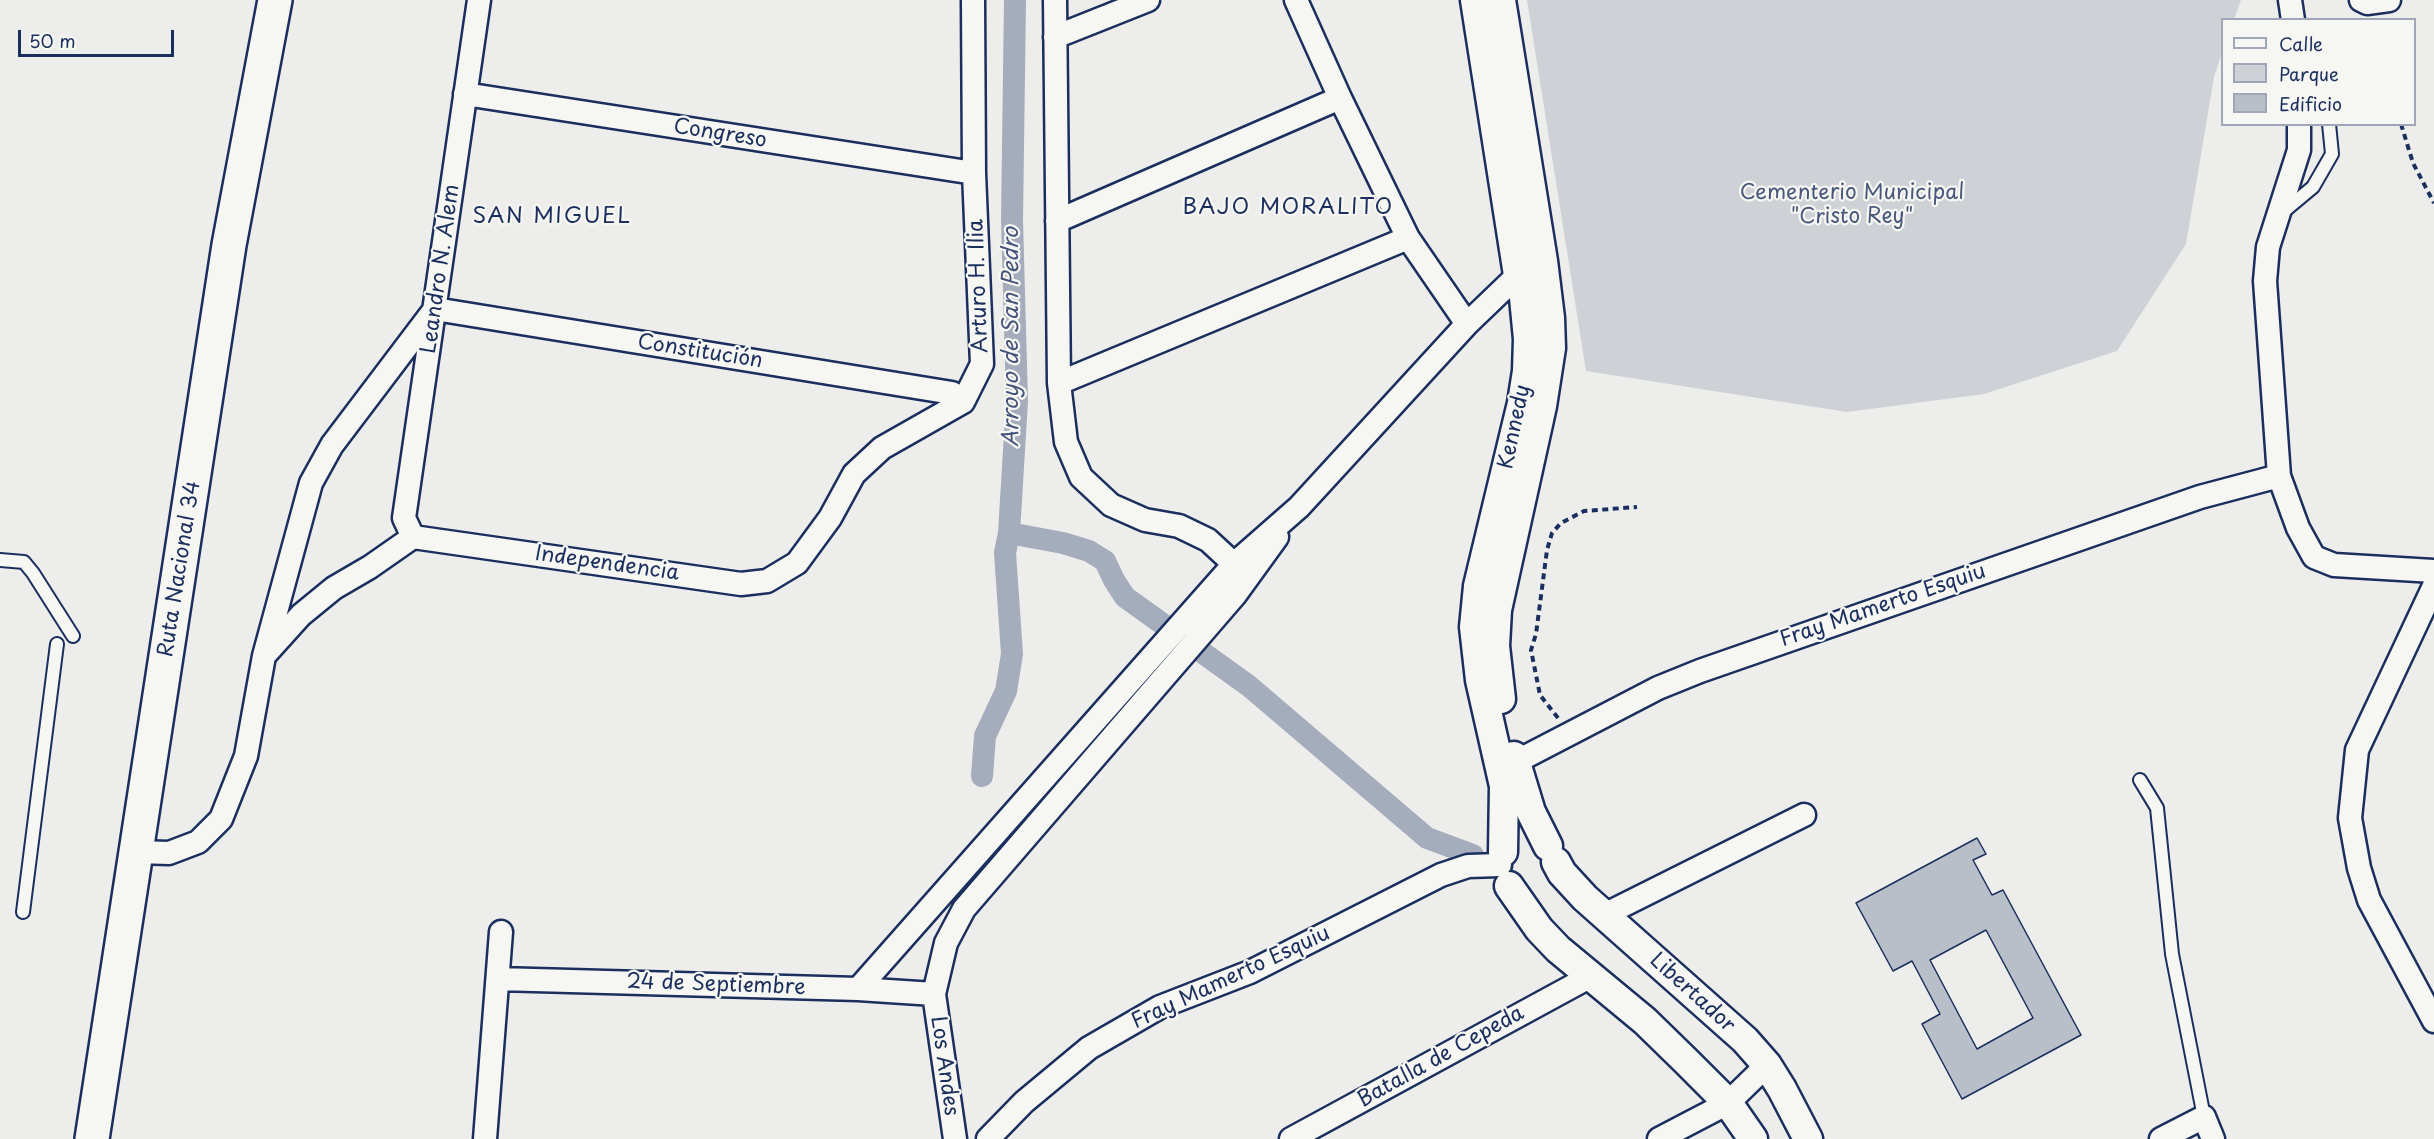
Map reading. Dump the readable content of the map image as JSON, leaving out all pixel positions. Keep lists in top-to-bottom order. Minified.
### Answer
{"streets":{"highway":["Ruta Nacional 34"],"street":["Congreso","Leandro N. Alem","Arturo H. Ilia","Constitución","Kennedy","Independencia","Fray Mamerto Esquiu","24 de Septiembre","Libertador","Batalla de Cepeda","Los Andes"]},"crossings":[["Congreso","Leandro N. Alem"],["Congreso","Arturo H. Ilia"],["Leandro N. Alem","Constitución"],["Leandro N. Alem","Independencia"],["Arturo H. Ilia","Constitución"],["Arturo H. Ilia","Independencia"],["Constitución","Independencia"],["Kennedy","Fray Mamerto Esquiu"],["Kennedy","Libertador"],["Fray Mamerto Esquiu","Libertador"],["24 de Septiembre","Los Andes"]],"districts":["BAJO MORALITO","SAN MIGUEL"],"water":["Arroyo de San Pedro"],"parks":["Cementerio Municipal \"Cristo Rey\""],"legend":["Calle","Parque","Edificio"],"scale_bar":"50 m"}
